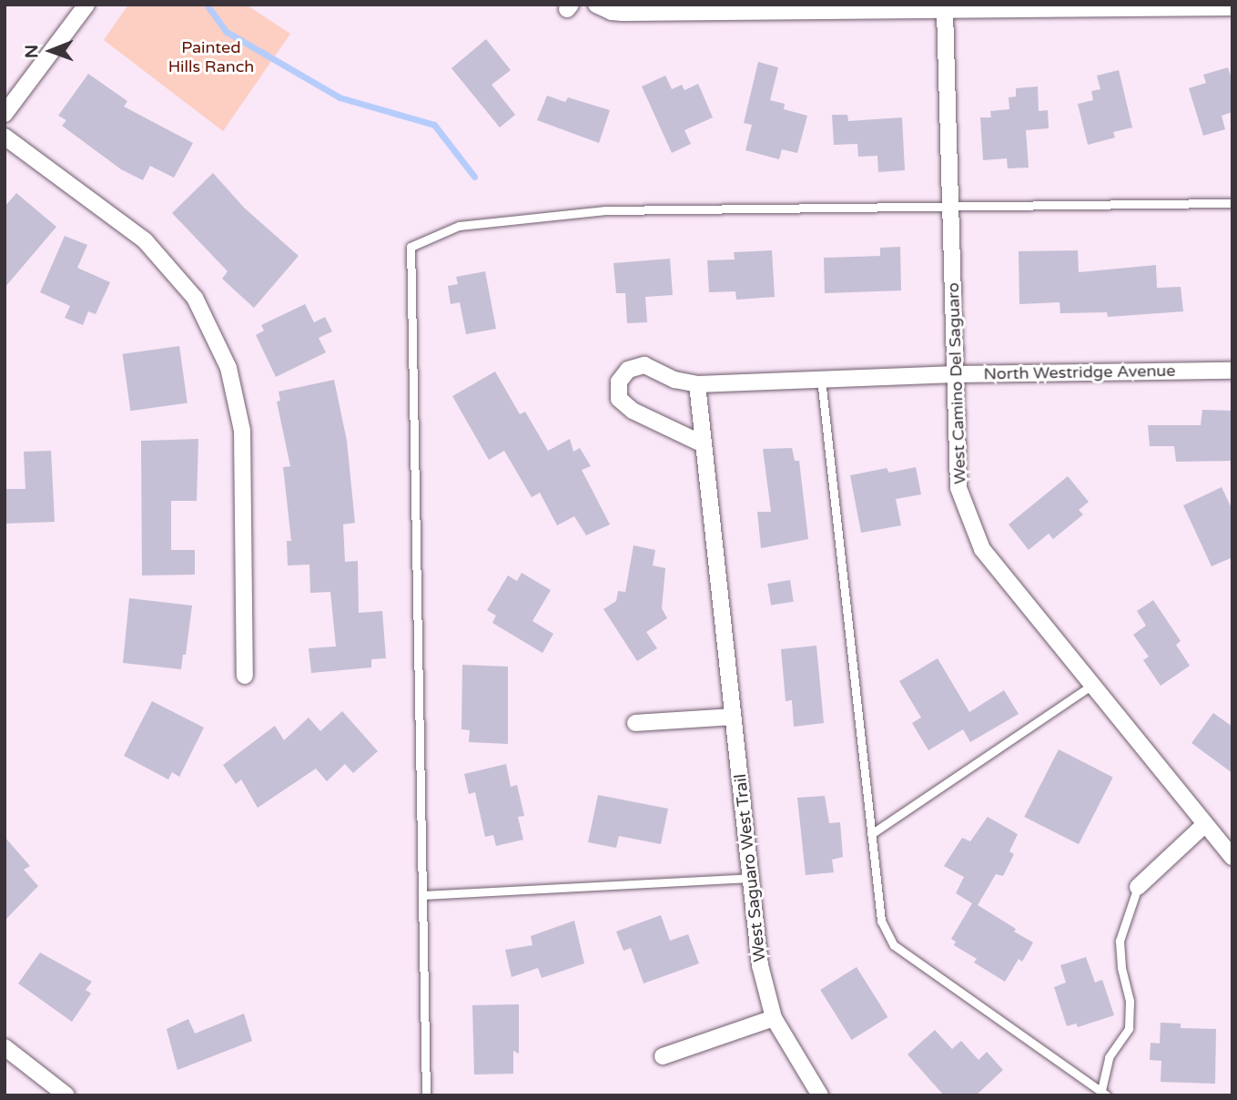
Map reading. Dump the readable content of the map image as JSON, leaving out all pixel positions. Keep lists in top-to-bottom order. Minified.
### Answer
{"streets":{"street":["North Westridge Avenue","West Camino Del Saguaro","West Saguaro West Trail"]},"crossings":[["North Westridge Avenue","West Camino Del Saguaro"],["North Westridge Avenue","West Saguaro West Trail"]],"parks":["Painted Hills Ranch"],"north":"left"}
